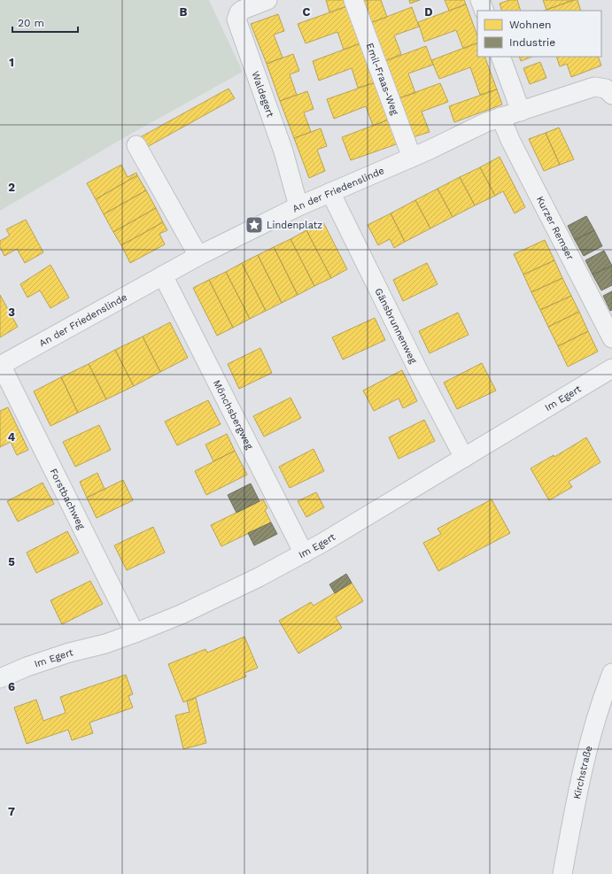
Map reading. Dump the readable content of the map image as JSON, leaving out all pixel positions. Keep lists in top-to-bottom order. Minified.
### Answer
{"streets":{"street":["Emil-Fraas-Weg","Waldegert","An der Friedenslinde","Kurzer Remser","Gänsbrunnenweg","Im Egert","Mönchsbergweg","Forstbachweg","Kirchstraße"]},"crossings":[["Emil-Fraas-Weg","An der Friedenslinde"],["Waldegert","An der Friedenslinde"],["An der Friedenslinde","Kurzer Remser"],["An der Friedenslinde","Gänsbrunnenweg"],["An der Friedenslinde","Mönchsbergweg"],["An der Friedenslinde","Forstbachweg"],["Gänsbrunnenweg","Im Egert"],["Im Egert","Mönchsbergweg"],["Im Egert","Forstbachweg"]],"places":{"place":["Lindenplatz"]},"legend":["Wohnen","Industrie"],"scale_bar":"20 m","grid":{"columns":["B","C","D"],"rows":["1","2","3","4","5","6","7"]}}
